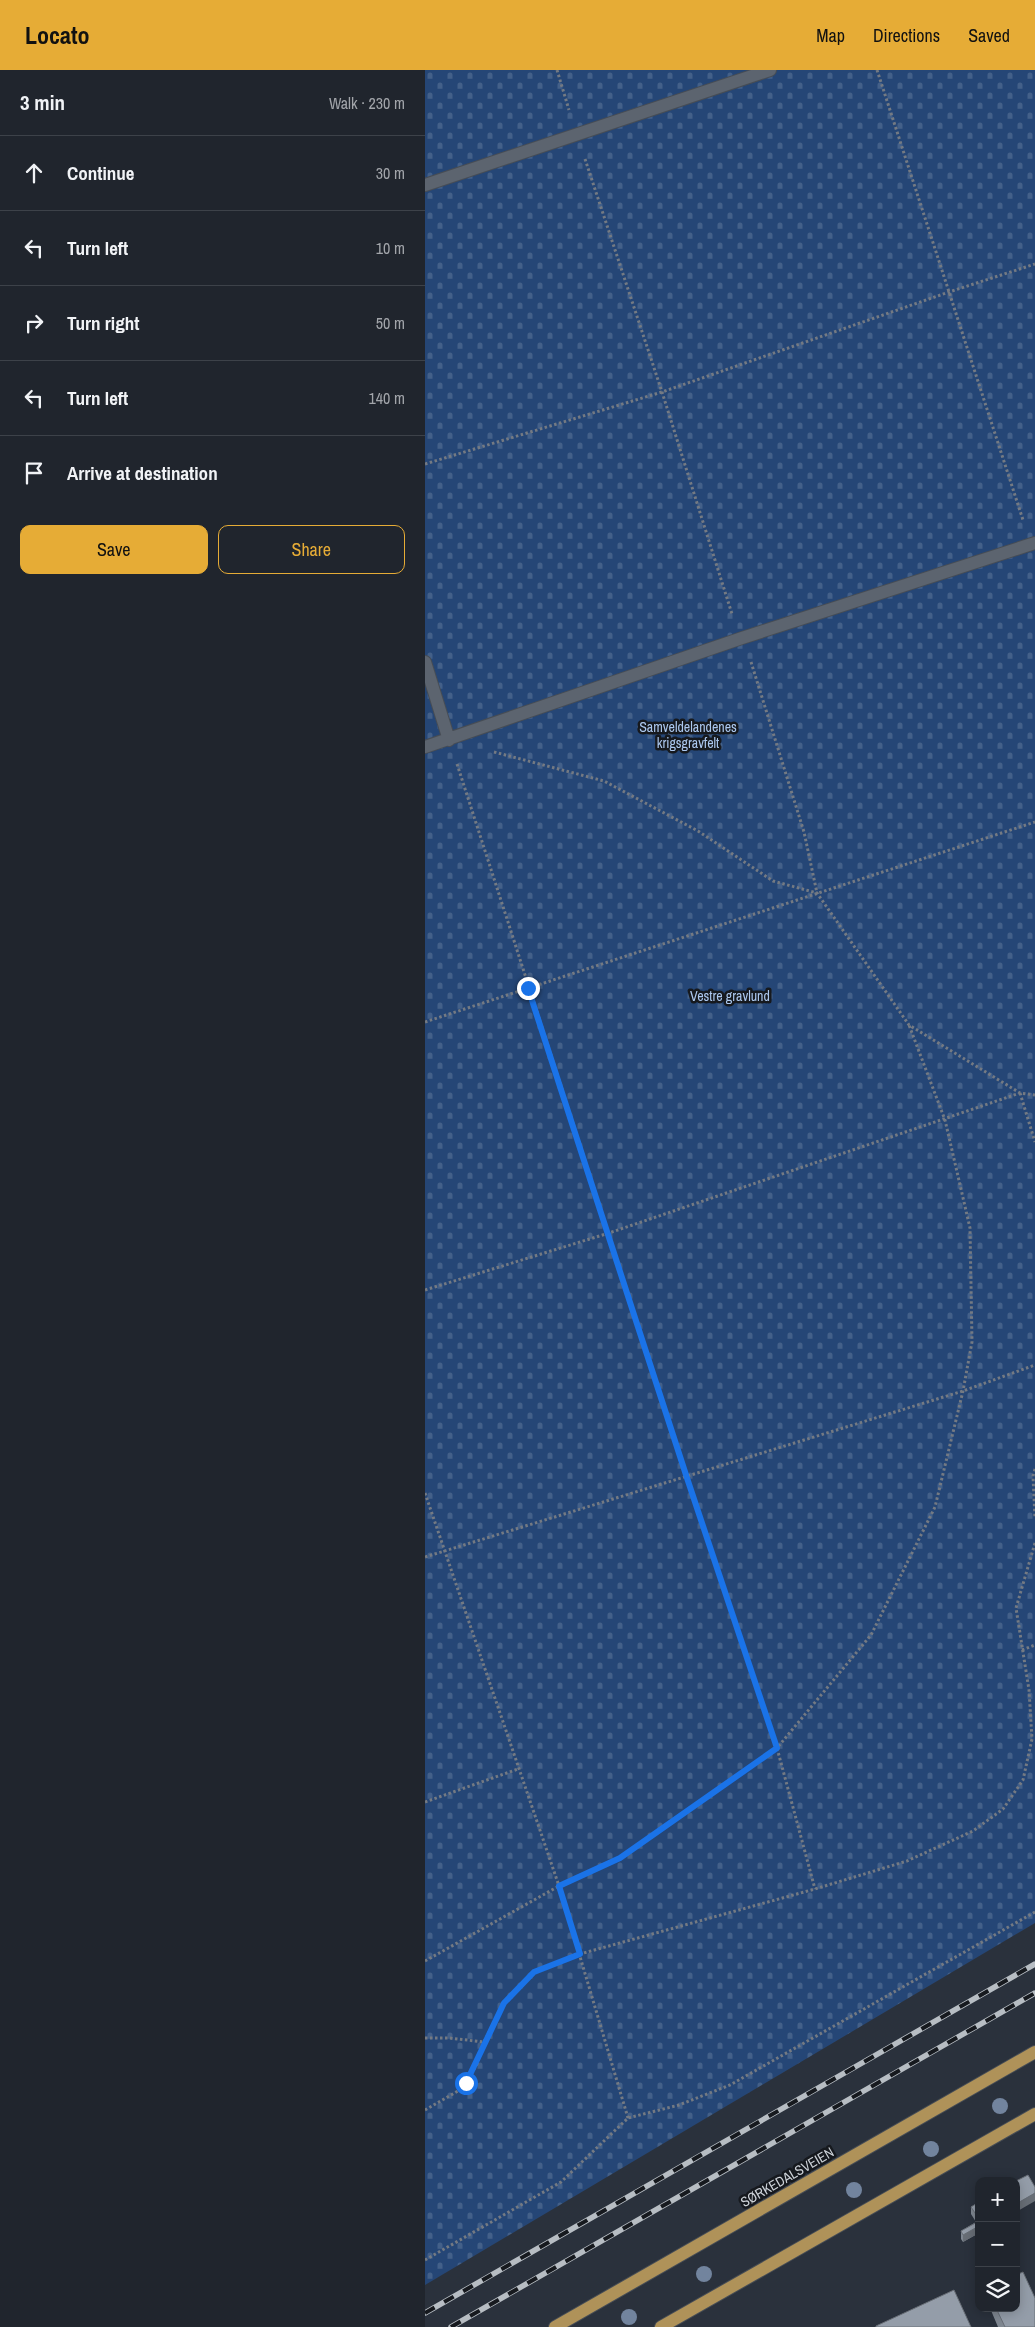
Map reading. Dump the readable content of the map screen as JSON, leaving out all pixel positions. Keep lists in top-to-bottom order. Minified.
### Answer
{"streets":{"main road":["SØRKEDALSVEIEN"]},"parks":["Samveldelandenes krigsgravfelt","Vestre gravlund"],"page":{"header":"Locato","nav":["Map","Directions","Saved"],"heading":["3 min","Walk · 230 m"],"list":[["Continue","30 m"],["Turn left","10 m"],["Turn right","50 m"],["Turn left","140 m"],"Arrive at destination"],"buttons":["Save","Share"],"map_buttons":["+","−"]}}
